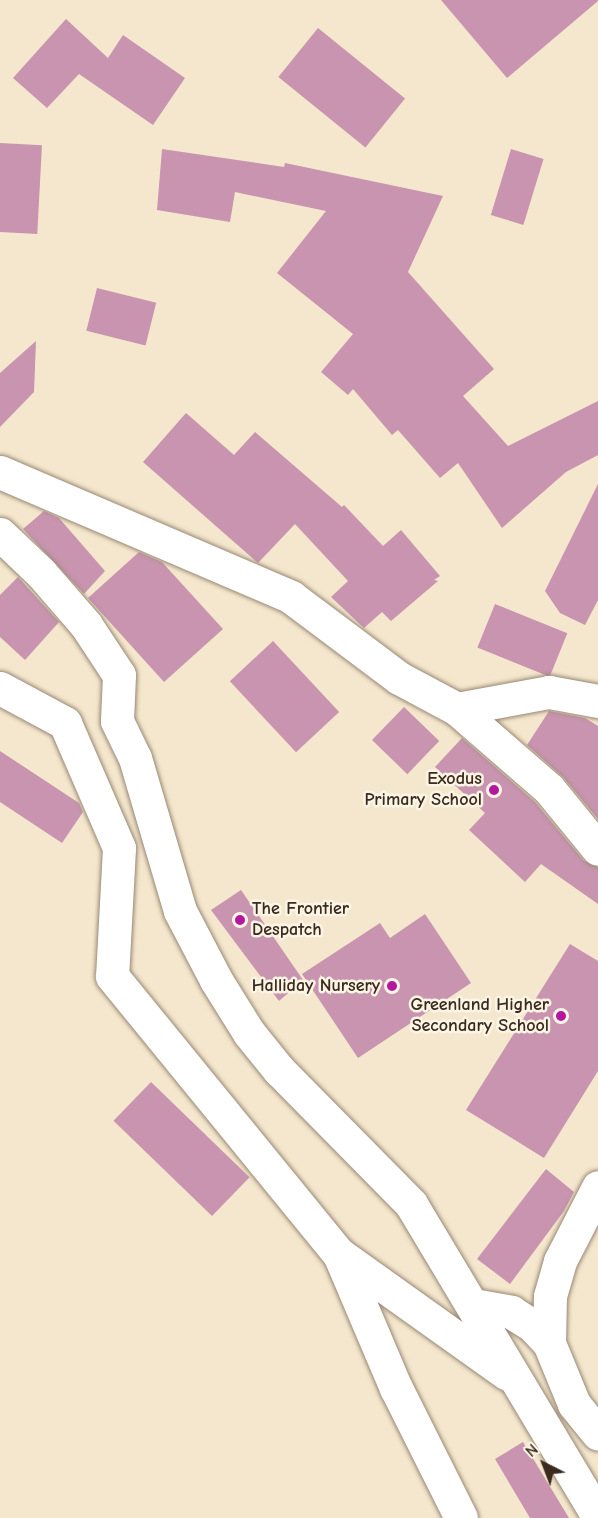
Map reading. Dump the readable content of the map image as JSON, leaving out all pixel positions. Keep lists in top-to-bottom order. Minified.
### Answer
{"places":["Exodus Primary School","The Frontier Despatch","Halliday Nursery","Greenland Higher Secondary School"],"north":"top left"}
